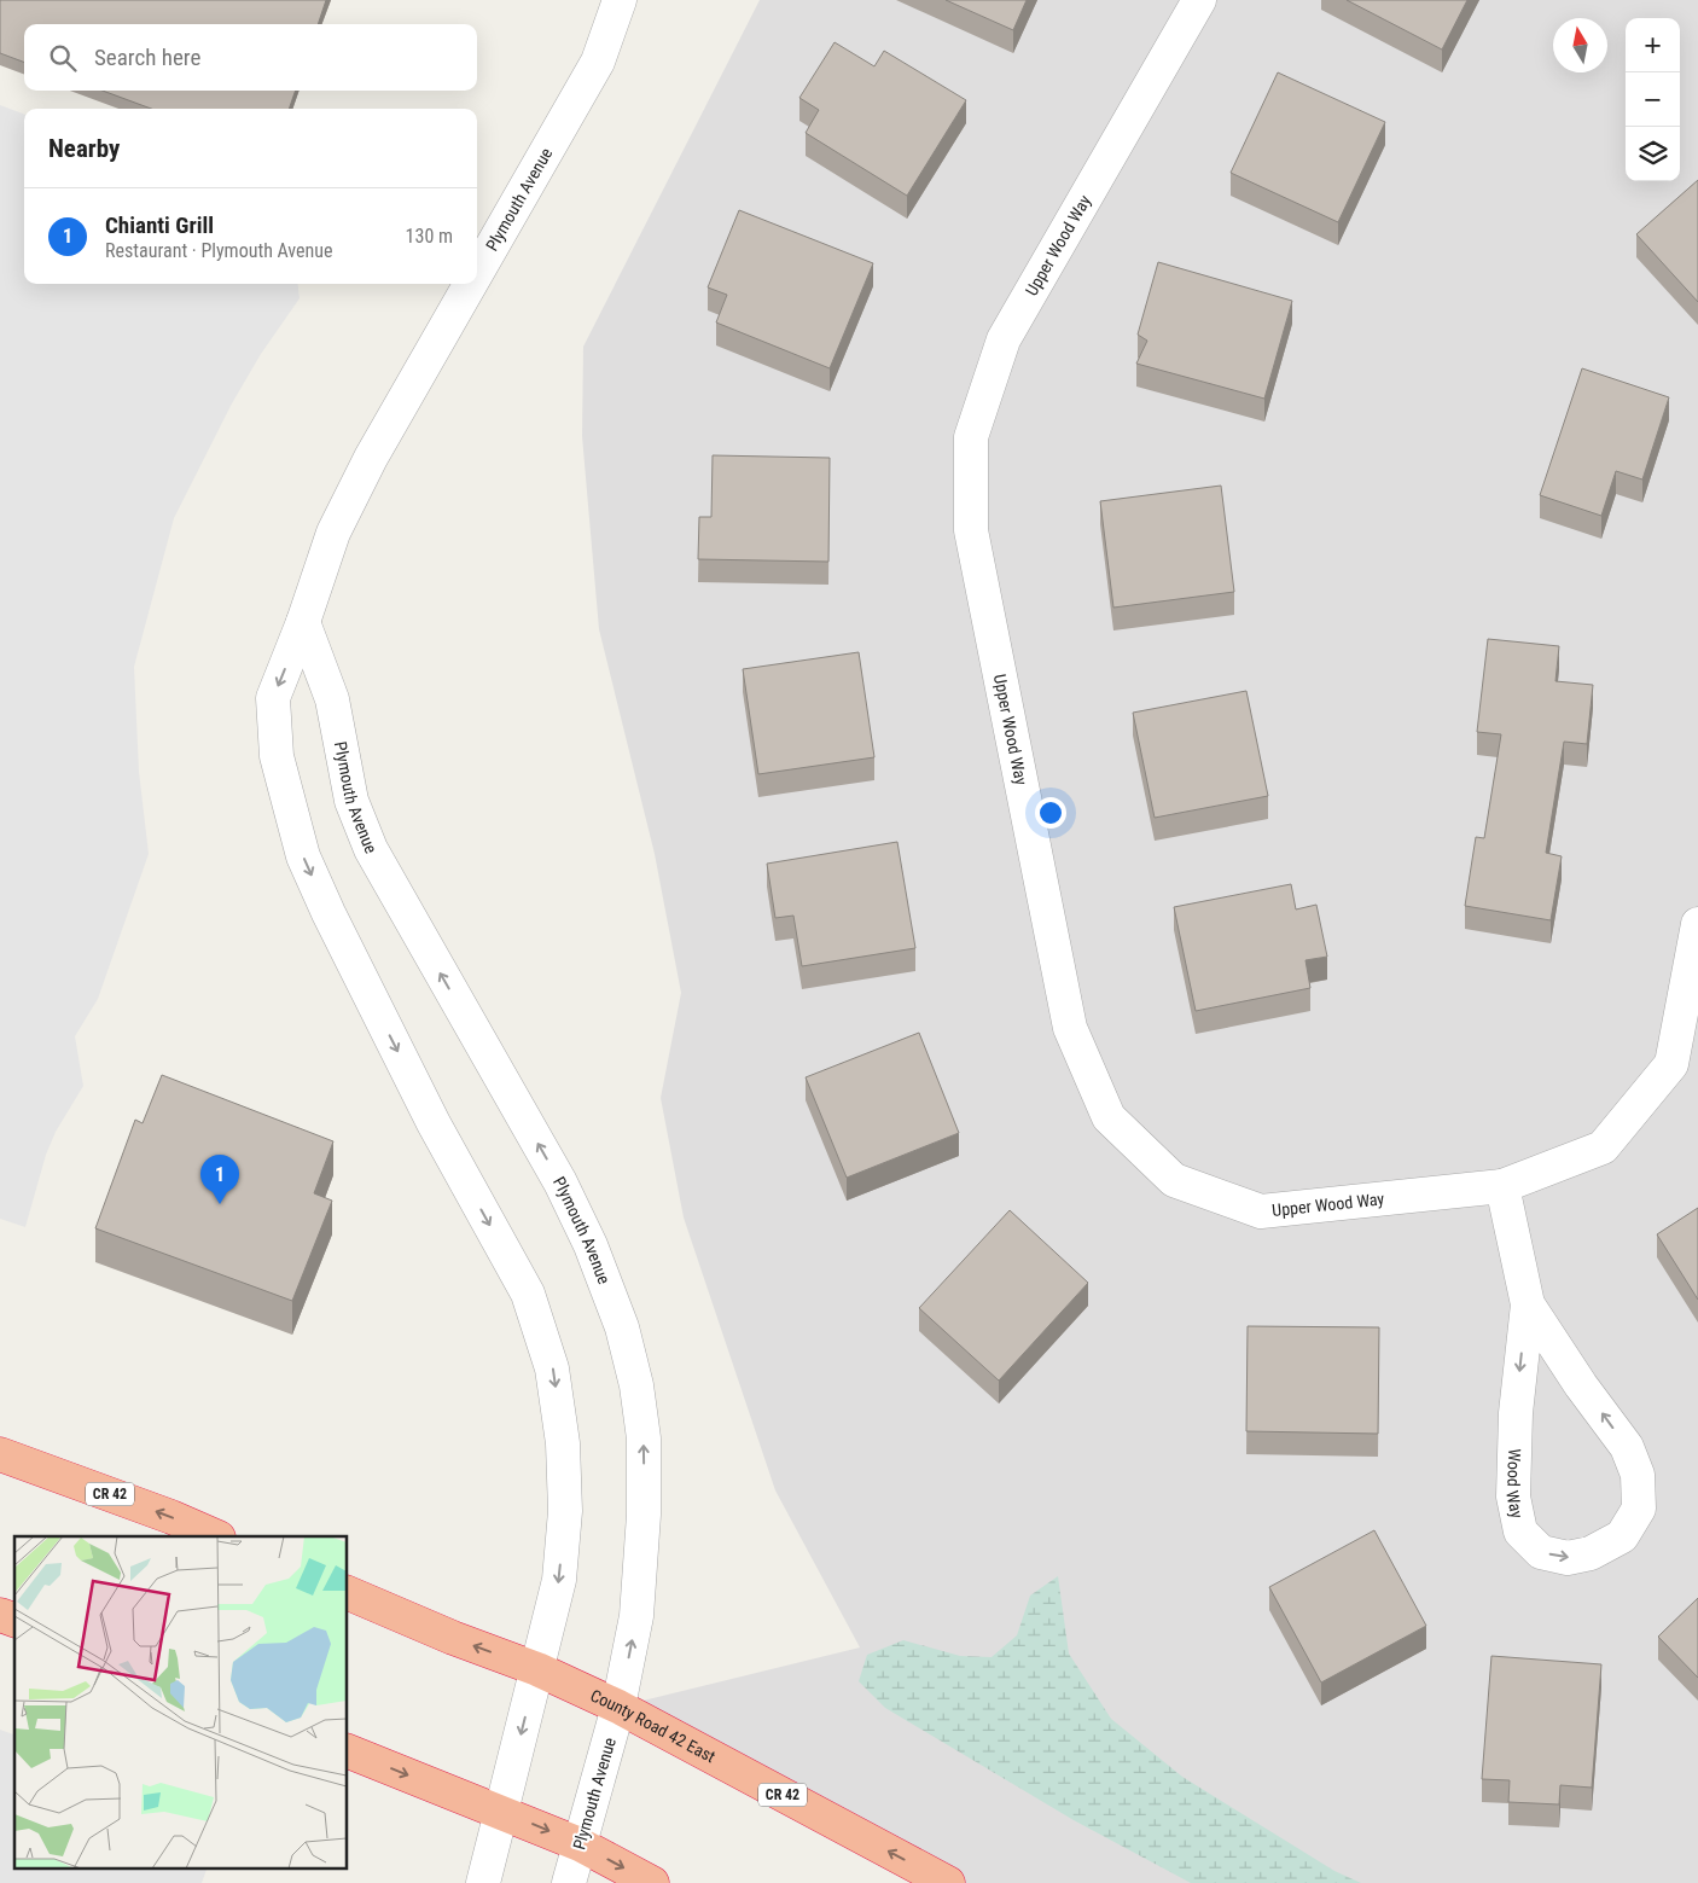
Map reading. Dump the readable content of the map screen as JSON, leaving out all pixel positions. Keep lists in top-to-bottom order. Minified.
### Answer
{"streets":{"highway":["CR 42","County Road 42 East"],"street":["Plymouth Avenue","Upper Wood Way","Wood Way"]},"crossings":[["Plymouth Avenue","County Road 42 East"],["Upper Wood Way","Wood Way"]],"north":"top","page":{"map_buttons":["+","−"],"search":"Search here","heading":"Nearby","list":[{"mark":"1","name":"Chianti Grill","note":"Restaurant · Plymouth Avenue","value":"130 m"}],"pins":"1"}}
